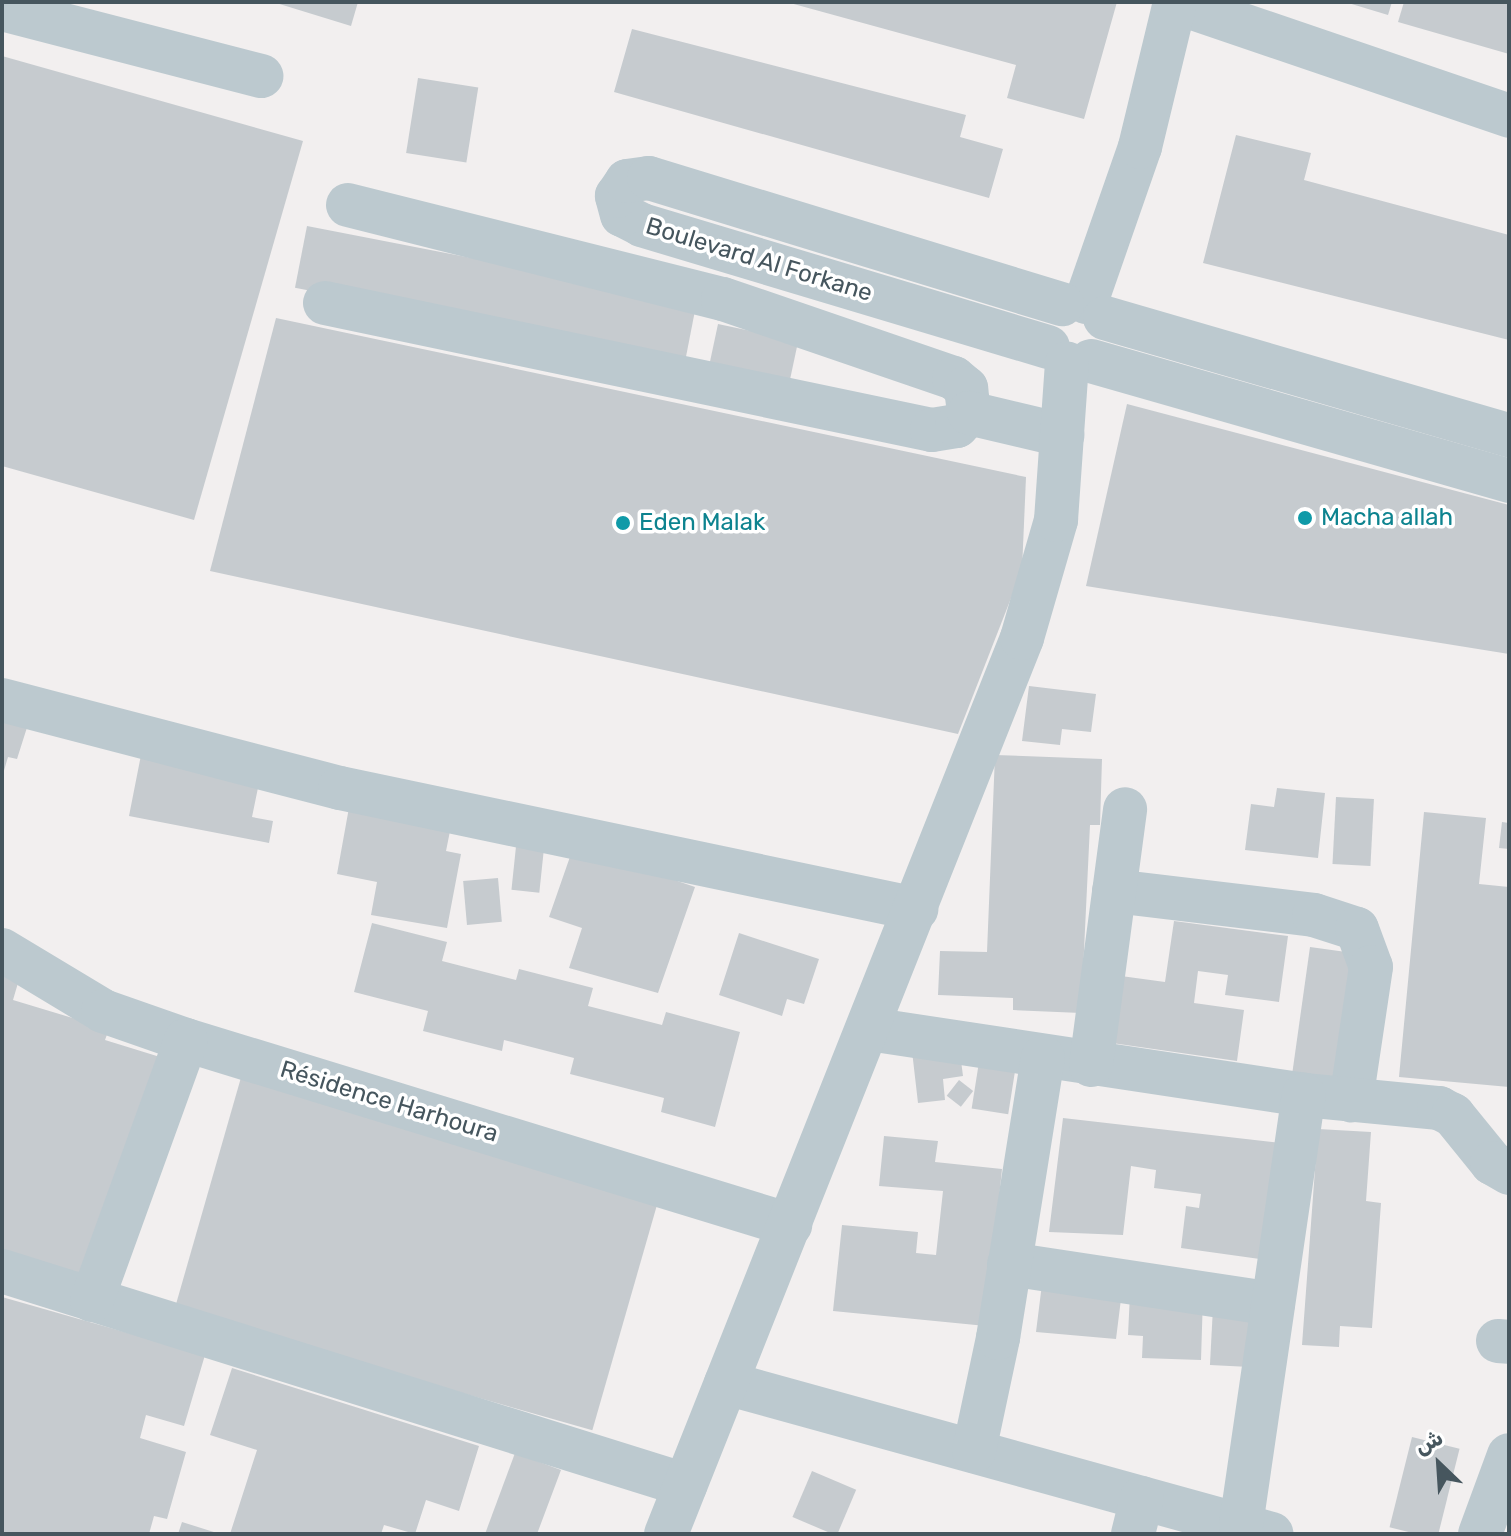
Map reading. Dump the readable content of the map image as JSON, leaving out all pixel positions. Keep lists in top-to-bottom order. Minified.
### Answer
{"streets":{"street":["Boulevard Al Forkane","Résidence Harhoura"]},"places":["Macha allah","Eden Malak"],"north":"top left"}
